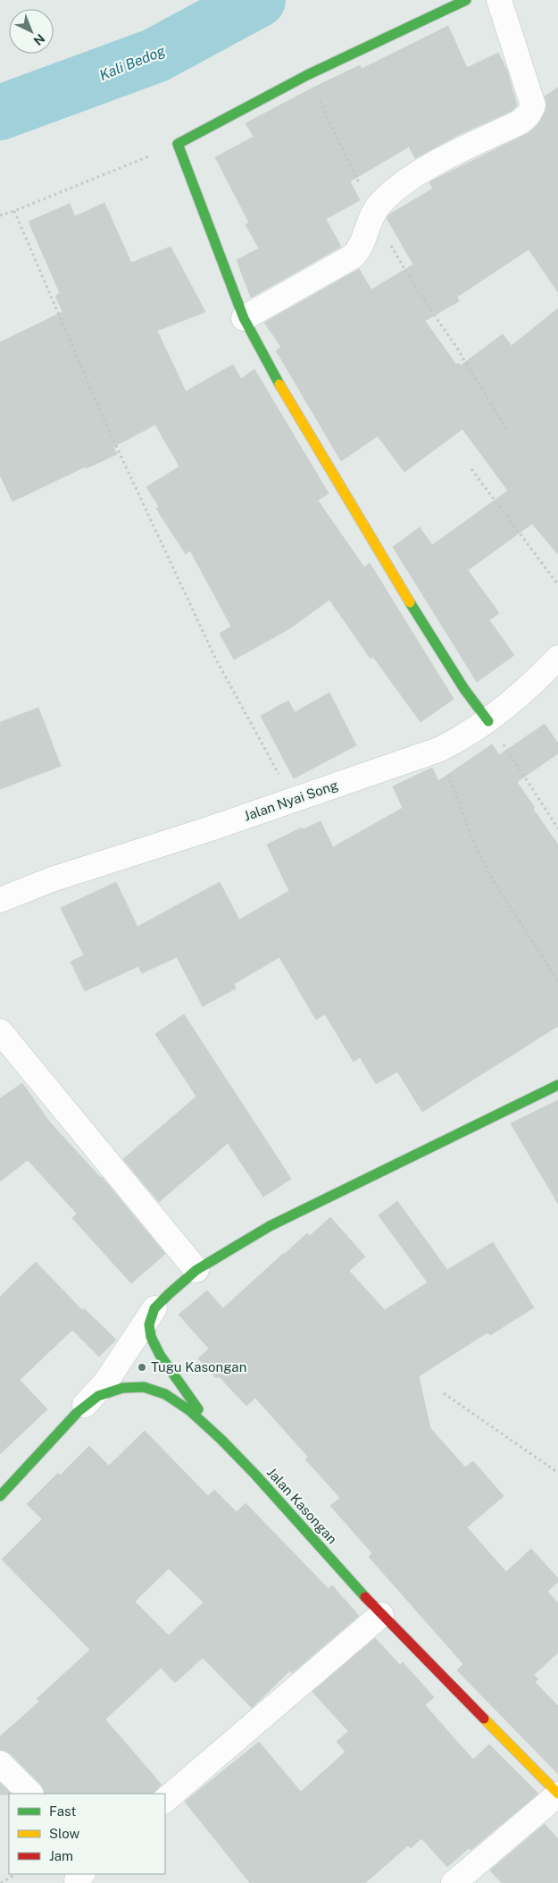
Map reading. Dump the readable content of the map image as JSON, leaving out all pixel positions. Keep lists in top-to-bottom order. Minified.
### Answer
{"streets":{"street":["Jalan Nyai Song","Jalan Kasongan"]},"water":["Kali Bedog"],"places":["Tugu Kasongan"],"legend":["Fast","Slow","Jam"],"north":"bottom right"}
